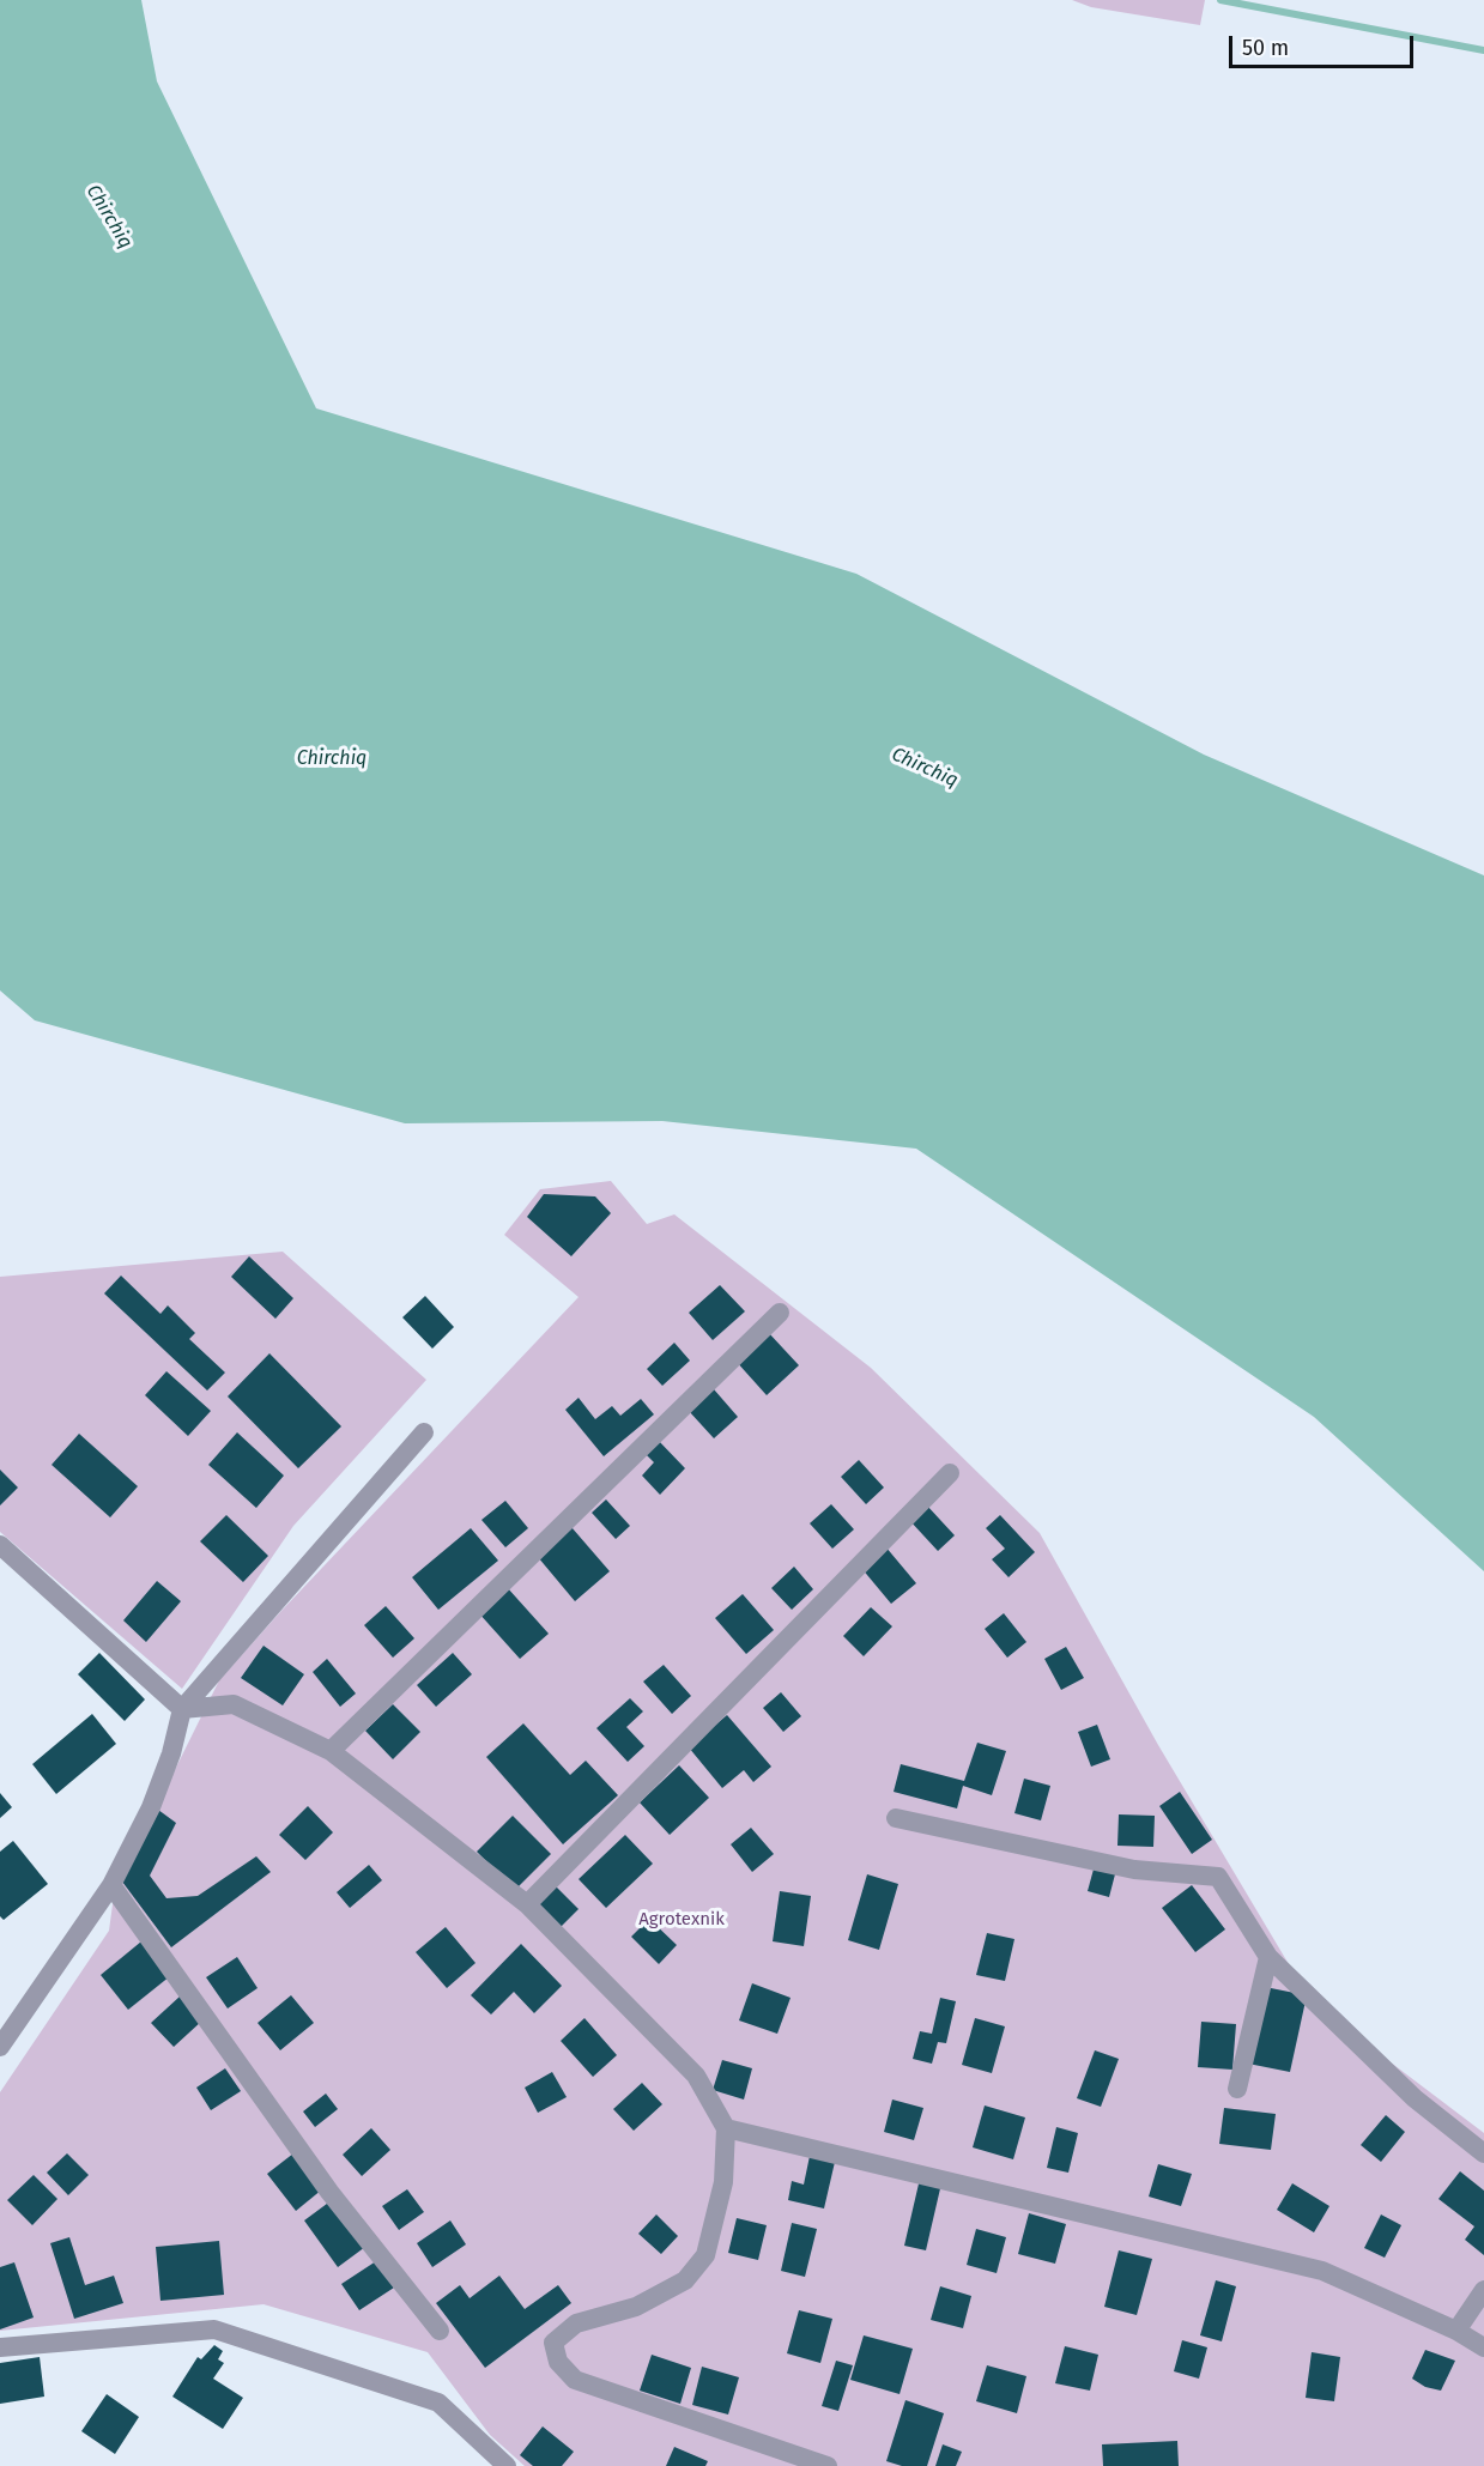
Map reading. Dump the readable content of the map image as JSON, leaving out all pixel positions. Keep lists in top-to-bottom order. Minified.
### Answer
{"water":["Chirchiq"],"parks":["Agrotexnik"],"scale_bar":"50 m"}
